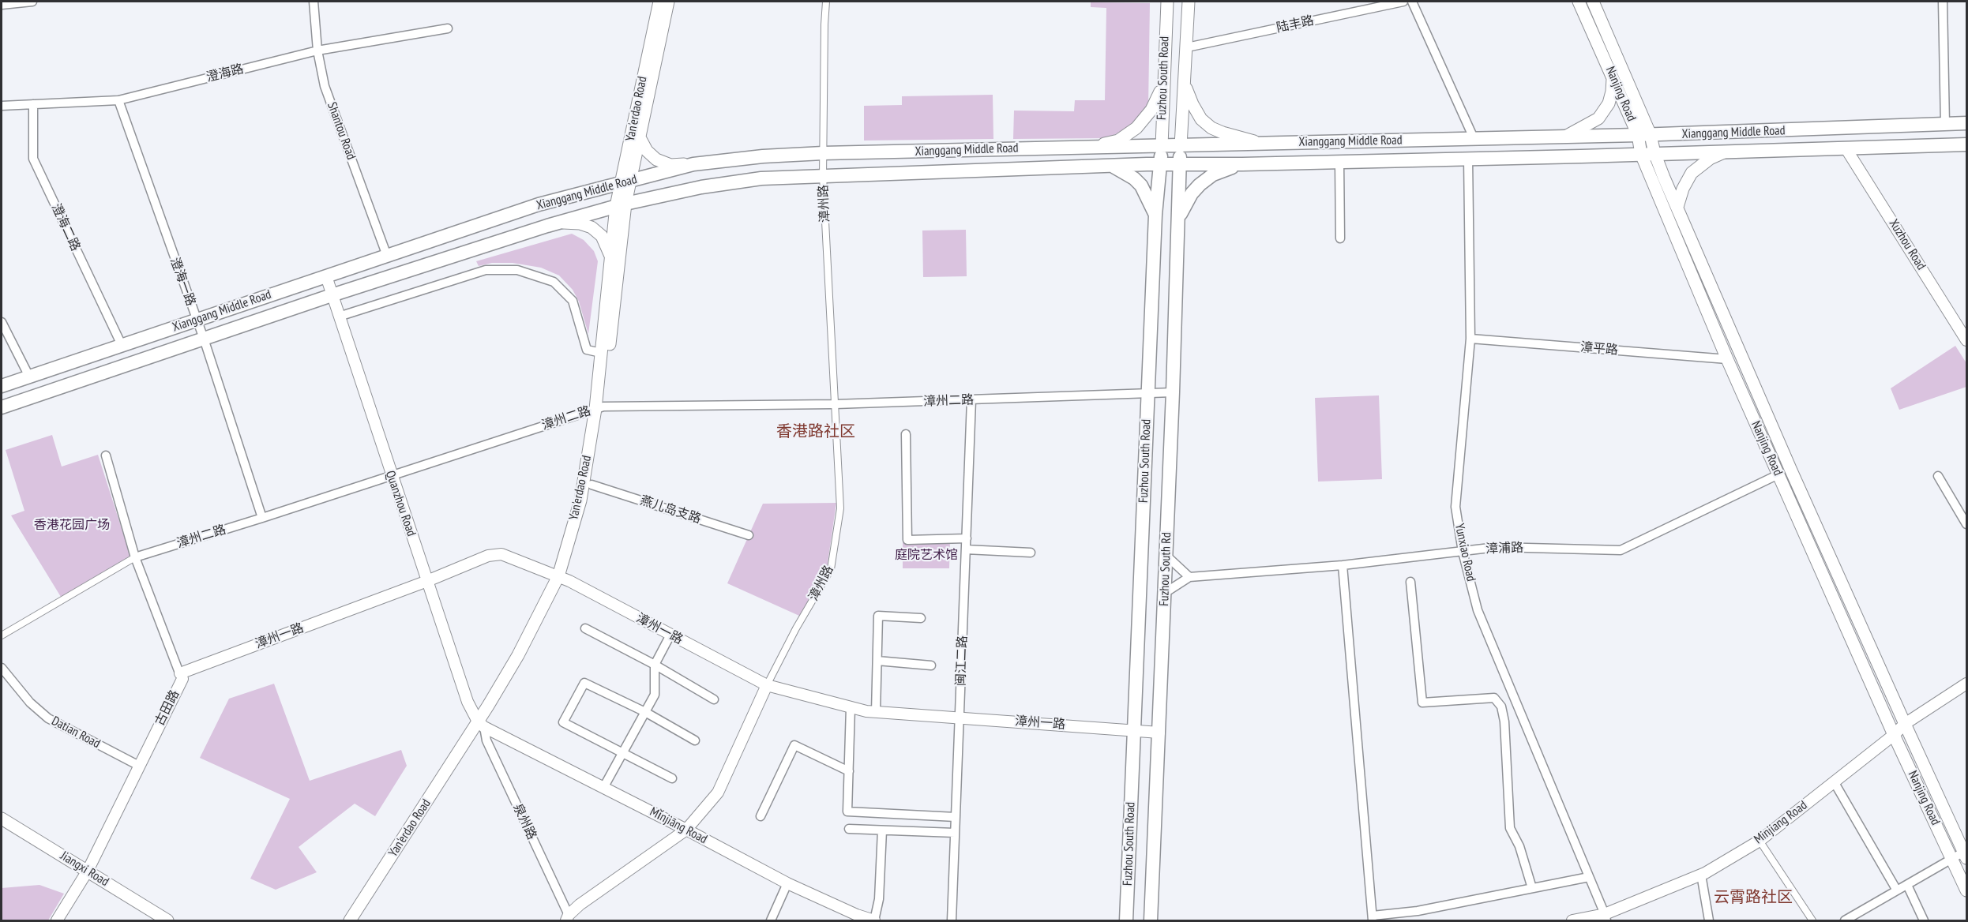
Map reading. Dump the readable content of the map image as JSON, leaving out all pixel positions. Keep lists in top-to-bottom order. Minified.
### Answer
{"streets":{"main road":["Fuzhou South Road","Nanjing Road","Yan'erdao Road","Xianggang Middle Road","Fuzhou South Rd","Jiangxi Road"],"street":["陆丰路","澄海路","Shantou Road","漳州路","澄海二路","Xuzhou Road","澄海一路","漳平路","漳州二路","Quanzhou Road","燕儿岛支路","漳浦路","Yunxiao Road","漳州一路","闽江二路","古田路","Datian Road","泉州路","Minjiang Road","Mǐnjiāng Road"]},"crossings":[["陆丰路","Fuzhou South Road"],["澄海路","Shantou Road"],["澄海路","澄海二路"],["澄海路","澄海一路"],["Fuzhou South Road","Xianggang Middle Road"],["Fuzhou South Road","漳州二路"],["Fuzhou South Road","Fuzhou South Rd"],["Fuzhou South Road","漳州一路"],["Nanjing Road","Xianggang Middle Road"],["Nanjing Road","漳平路"],["Nanjing Road","漳浦路"],["Nanjing Road","Minjiang Road"],["Yan'erdao Road","Xianggang Middle Road"],["Yan'erdao Road","漳州二路"],["Yan'erdao Road","Quanzhou Road"],["Yan'erdao Road","燕儿岛支路"],["Yan'erdao Road","漳州一路"],["Yan'erdao Road","泉州路"],["Yan'erdao Road","Mǐnjiāng Road"],["Shantou Road","Xianggang Middle Road"],["Xianggang Middle Road","漳州路"],["Xianggang Middle Road","澄海二路"],["Xianggang Middle Road","Xuzhou Road"],["Xianggang Middle Road","澄海一路"],["Xianggang Middle Road","Quanzhou Road"],["Xianggang Middle Road","Yunxiao Road"],["漳州路","漳州二路"],["漳州路","漳州一路"],["漳州路","泉州路"],["漳州路","Mǐnjiāng Road"],["澄海一路","漳州二路"],["漳平路","Yunxiao Road"],["漳州二路","Quanzhou Road"],["漳州二路","Fuzhou South Rd"],["漳州二路","闽江二路"],["漳州二路","古田路"],["Quanzhou Road","漳州一路"],["Quanzhou Road","泉州路"],["Quanzhou Road","Mǐnjiāng Road"],["漳浦路","Yunxiao Road"],["Yunxiao Road","Minjiang Road"],["Fuzhou South Rd","漳州一路"],["漳州一路","闽江二路"],["漳州一路","古田路"],["古田路","Datian Road"],["古田路","Jiangxi Road"],["泉州路","Mǐnjiāng Road"]],"districts":["香港路社区","云霄路社区"],"parks":["香港花园广场","庭院艺术馆"]}
